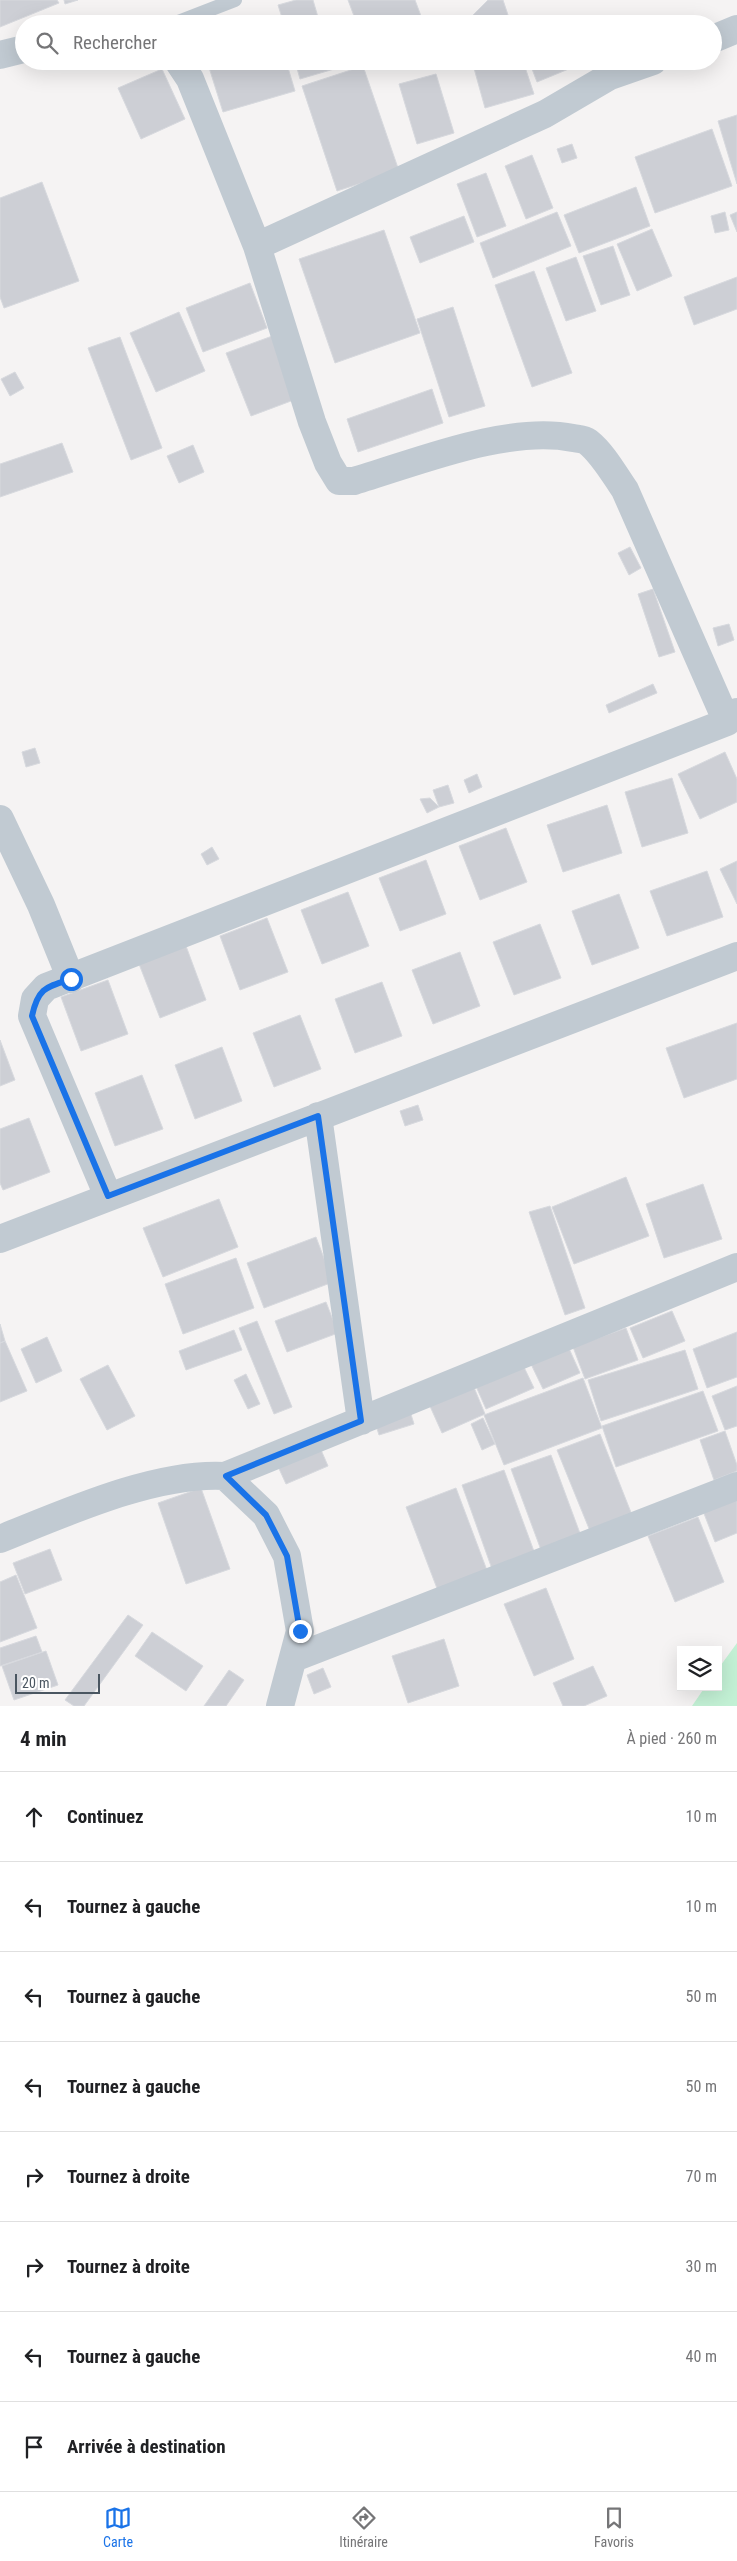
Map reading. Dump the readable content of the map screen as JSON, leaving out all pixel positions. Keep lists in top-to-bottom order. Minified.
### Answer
{"scale_bar":"20 m","page":{"search":"Rechercher","scale":"20 m","heading":["4 min","À pied · 260 m"],"list":[["Continuez","10 m"],["Tournez à gauche","10 m"],["Tournez à gauche","50 m"],["Tournez à gauche","50 m"],["Tournez à droite","70 m"],["Tournez à droite","30 m"],["Tournez à gauche","40 m"],"Arrivée à destination"],"nav":["Carte","Itinéraire","Favoris"]}}
